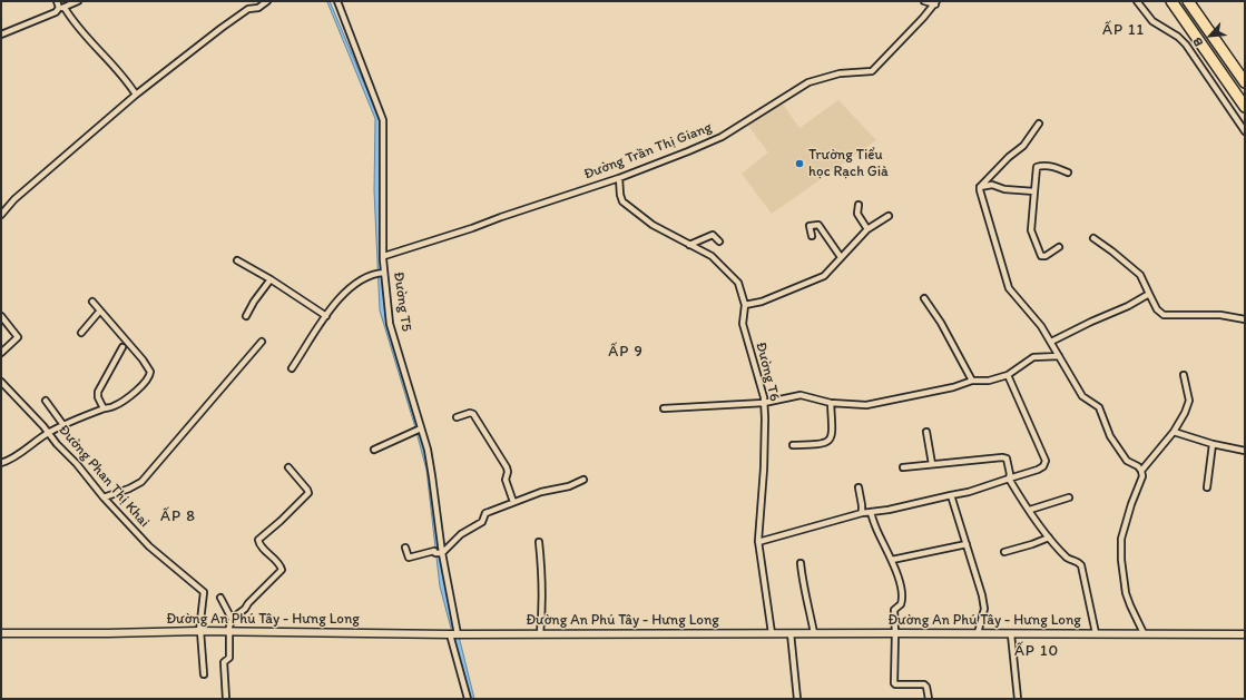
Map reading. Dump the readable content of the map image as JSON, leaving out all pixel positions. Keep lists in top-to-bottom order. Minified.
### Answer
{"streets":{"street":["Đường Trần Thị Giang","Đường T5","Đường T6","Đường Phan Thị Khai","Đường An Phú Tây - Hưng Long"]},"crossings":[["Đường Trần Thị Giang","Đường T5"],["Đường Trần Thị Giang","Đường T6"],["Đường T5","Đường An Phú Tây - Hưng Long"],["Đường T6","Đường An Phú Tây - Hưng Long"],["Đường Phan Thị Khai","Đường An Phú Tây - Hưng Long"]],"districts":["ẤP 11","ẤP 9","ẤP 8","ẤP 10"],"places":["Trường Tiểu học Rạch Già"],"north":"bottom left"}
